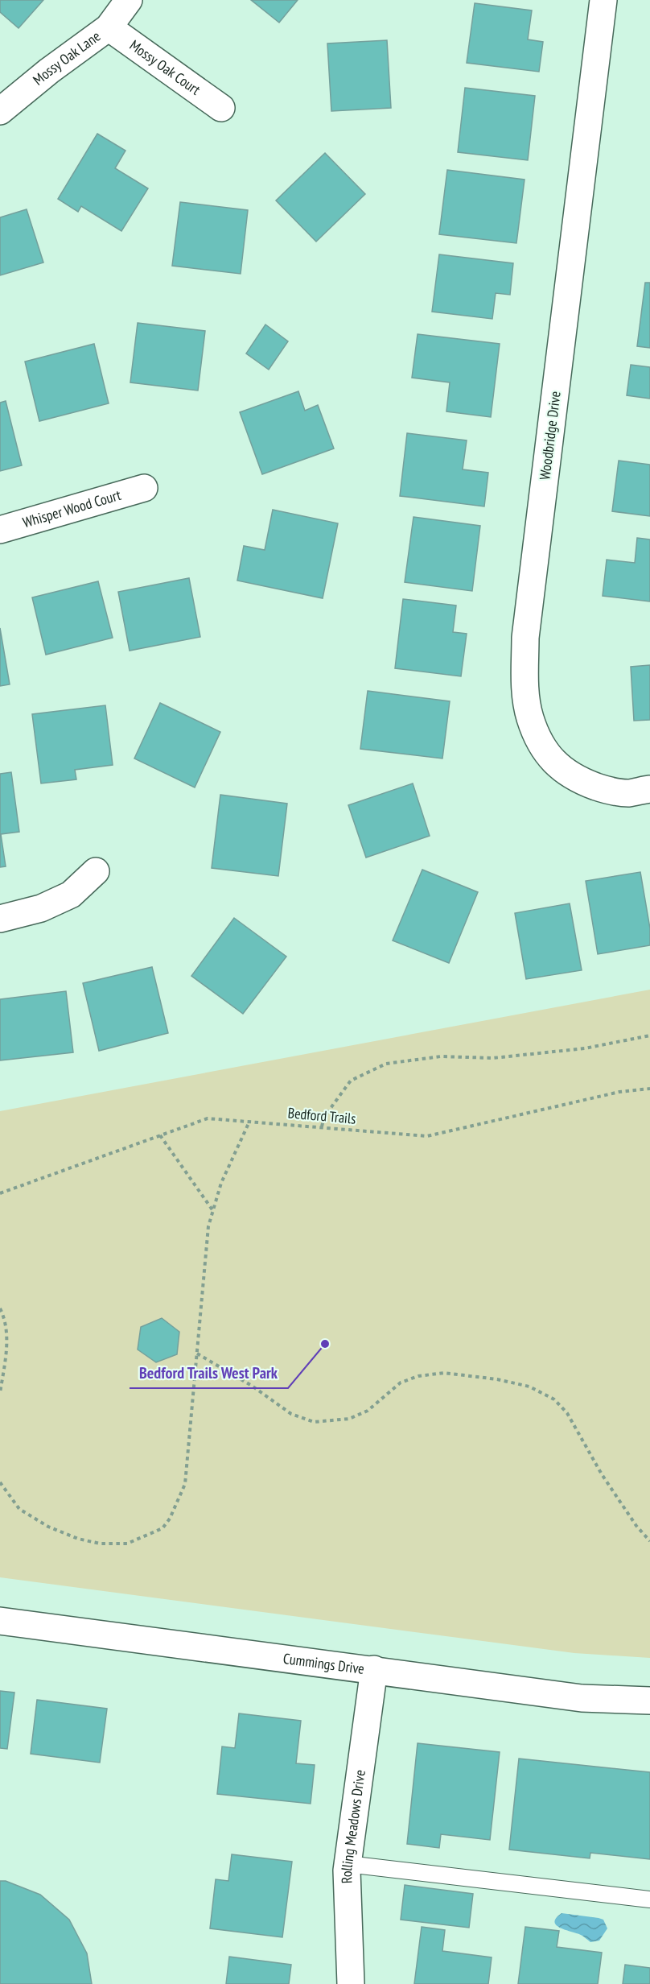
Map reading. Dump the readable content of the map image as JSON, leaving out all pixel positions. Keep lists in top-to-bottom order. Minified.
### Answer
{"streets":{"street":["Mossy Oak Lane","Mossy Oak Court","Woodbridge Drive","Whisper Wood Court","Cummings Drive","Rolling Meadows Drive"],"path":["Bedford Trails"]},"crossings":[["Mossy Oak Lane","Mossy Oak Court"],["Cummings Drive","Rolling Meadows Drive"]],"places":["Bedford Trails West Park"]}
